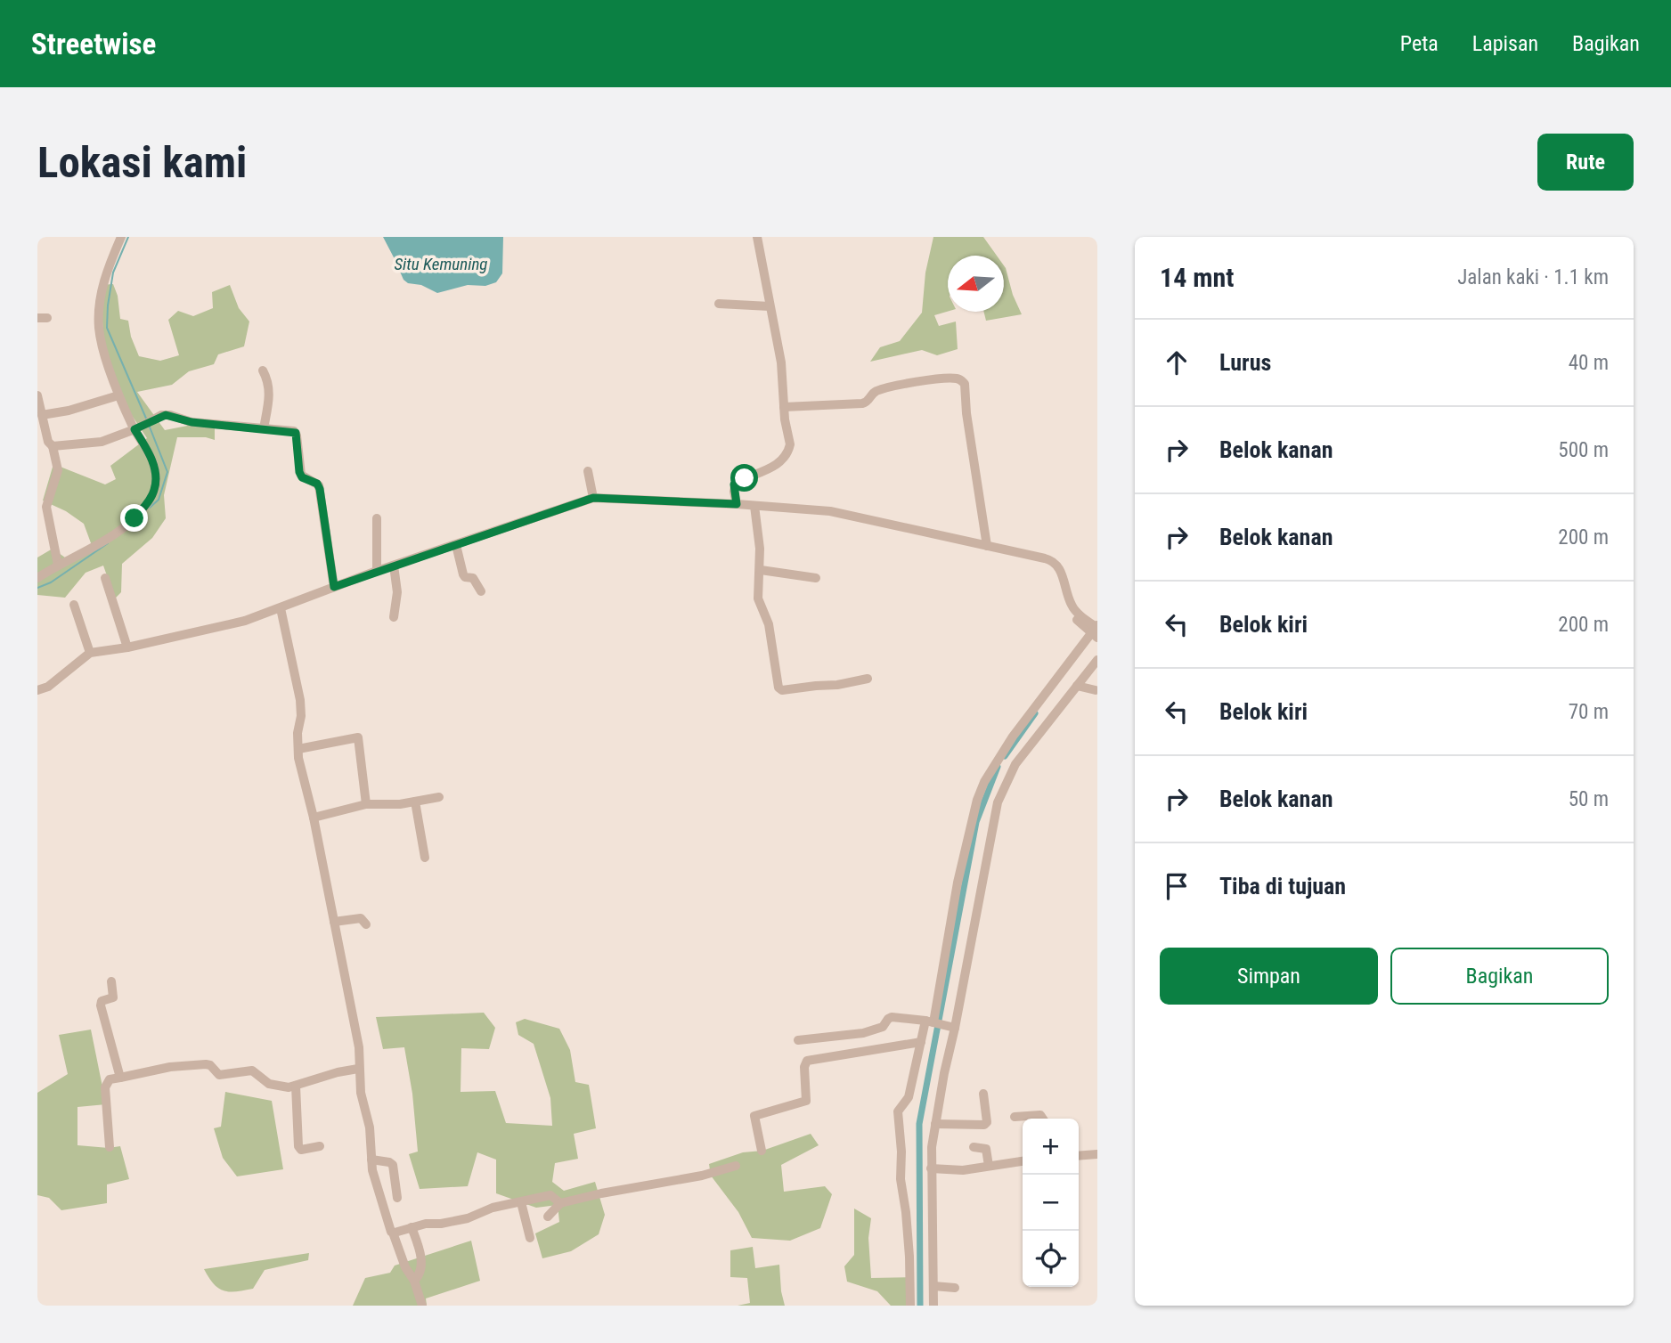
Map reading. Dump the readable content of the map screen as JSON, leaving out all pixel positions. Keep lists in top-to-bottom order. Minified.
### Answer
{"water":["Situ Kemuning"],"north":"left","page":{"header":"Streetwise","nav":["Peta","Lapisan","Bagikan"],"buttons":["Rute",["Simpan","Bagikan"]],"title":"Lokasi kami","heading":["14 mnt","Jalan kaki · 1.1 km"],"list":[["Lurus","40 m"],["Belok kanan","500 m"],["Belok kanan","200 m"],["Belok kiri","200 m"],["Belok kiri","70 m"],["Belok kanan","50 m"],"Tiba di tujuan"],"map_buttons":["+","−"]}}
